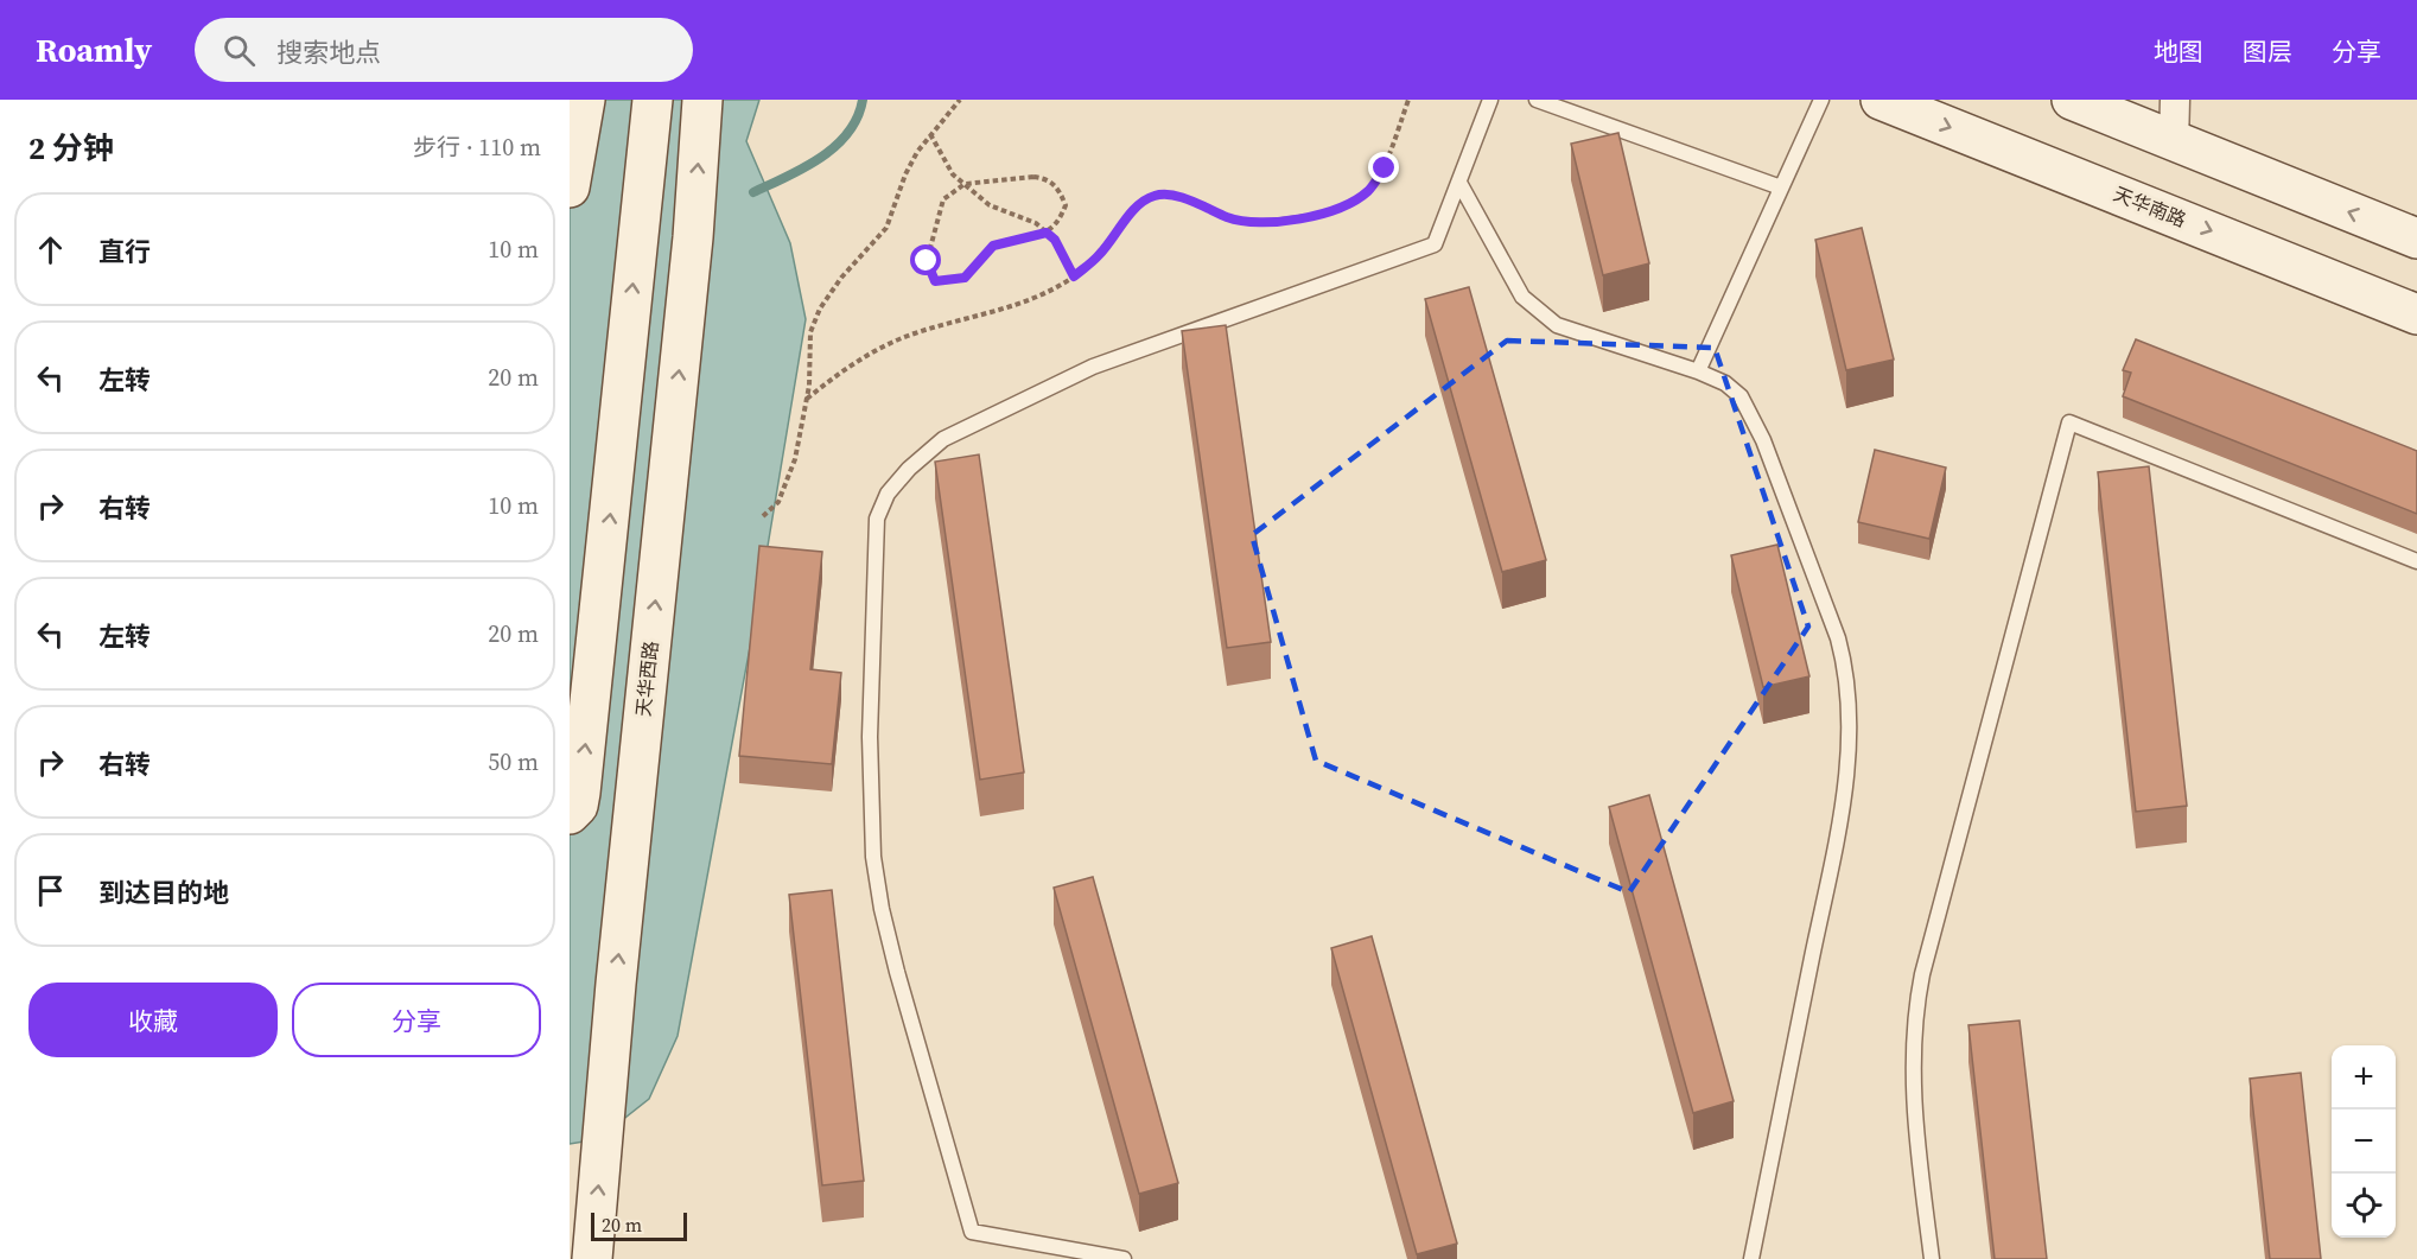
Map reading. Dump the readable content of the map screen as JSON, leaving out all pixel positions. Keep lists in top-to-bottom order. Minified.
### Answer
{"streets":{"main road":["天华南路","天华西路"]},"scale_bar":"20 m","page":{"header":"Roamly","search":"搜索地点","nav":["地图","图层","分享"],"heading":["2 分钟","步行 · 110 m"],"list":[["直行","10 m"],["左转","20 m"],["右转","10 m"],["左转","20 m"],["右转","50 m"],"到达目的地"],"buttons":["收藏","分享"],"map_buttons":["+","−"],"scale":"20 m"}}
